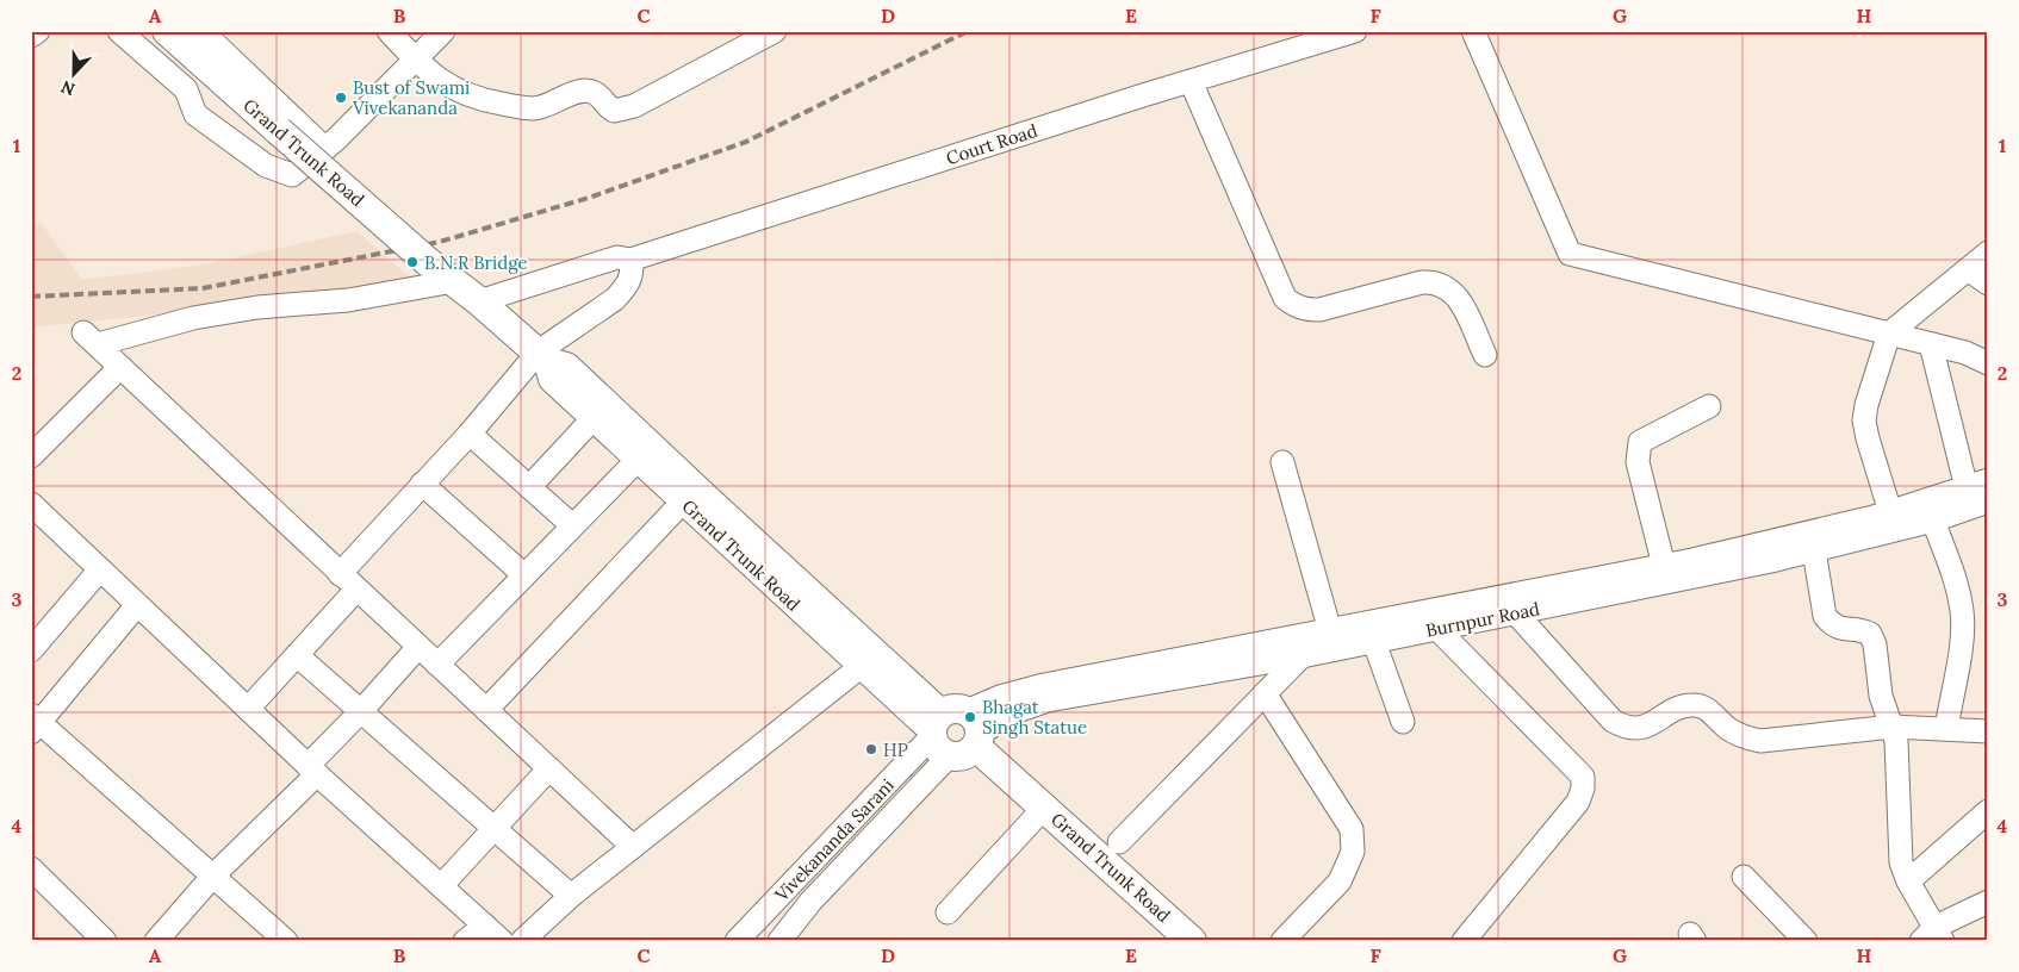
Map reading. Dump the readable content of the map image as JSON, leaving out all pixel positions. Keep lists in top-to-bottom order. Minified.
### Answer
{"streets":{"main road":["Grand Trunk Road"],"street":["Court Road","Burnpur Road","Vivekananda Sarani"]},"crossings":[["Court Road","Grand Trunk Road"],["Grand Trunk Road","Burnpur Road"],["Grand Trunk Road","Vivekananda Sarani"],["Burnpur Road","Vivekananda Sarani"]],"places":["Bust of Swami Vivekananda","B.N.R Bridge","Bhagat Singh Statue","HP"],"north":"bottom","grid":{"columns":["A","B","C","D","E","F","G","H"],"rows":["1","2","3","4"]}}
